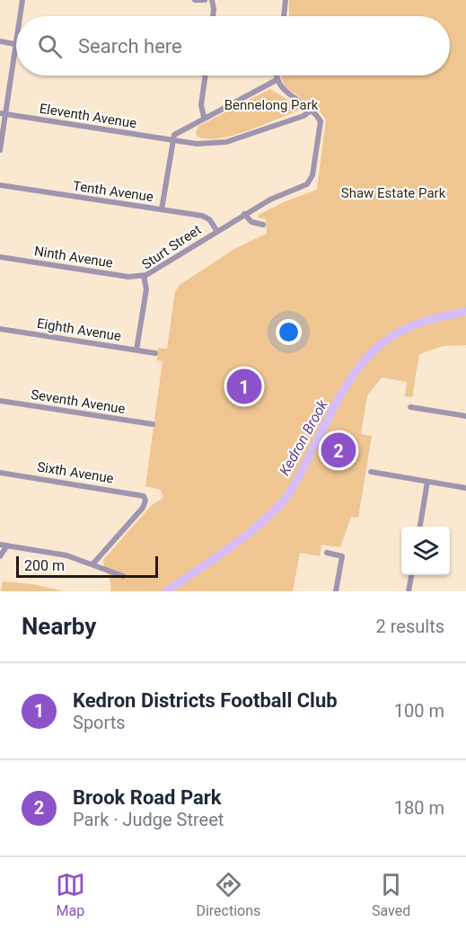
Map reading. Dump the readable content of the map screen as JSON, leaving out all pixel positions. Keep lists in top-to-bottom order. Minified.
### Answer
{"streets":{"street":["Eleventh Avenue","Tenth Avenue","Sturt Street","Ninth Avenue","Eighth Avenue","Seventh Avenue","Sixth Avenue"]},"crossings":[["Eleventh Avenue","Sturt Street"],["Tenth Avenue","Sturt Street"],["Sturt Street","Ninth Avenue"],["Sturt Street","Eighth Avenue"]],"water":["Kedron Brook"],"parks":["Bennelong Park","Shaw Estate Park"],"scale_bar":"200 m","page":{"search":"Search here","pins":["1","2"],"scale":"200 m","heading":["Nearby","2 results"],"list":[{"mark":"1","name":"Kedron Districts Football Club","note":"Sports","value":"100 m"},{"mark":"2","name":"Brook Road Park","note":"Park · Judge Street","value":"180 m"}],"nav":["Map","Directions","Saved"]}}
